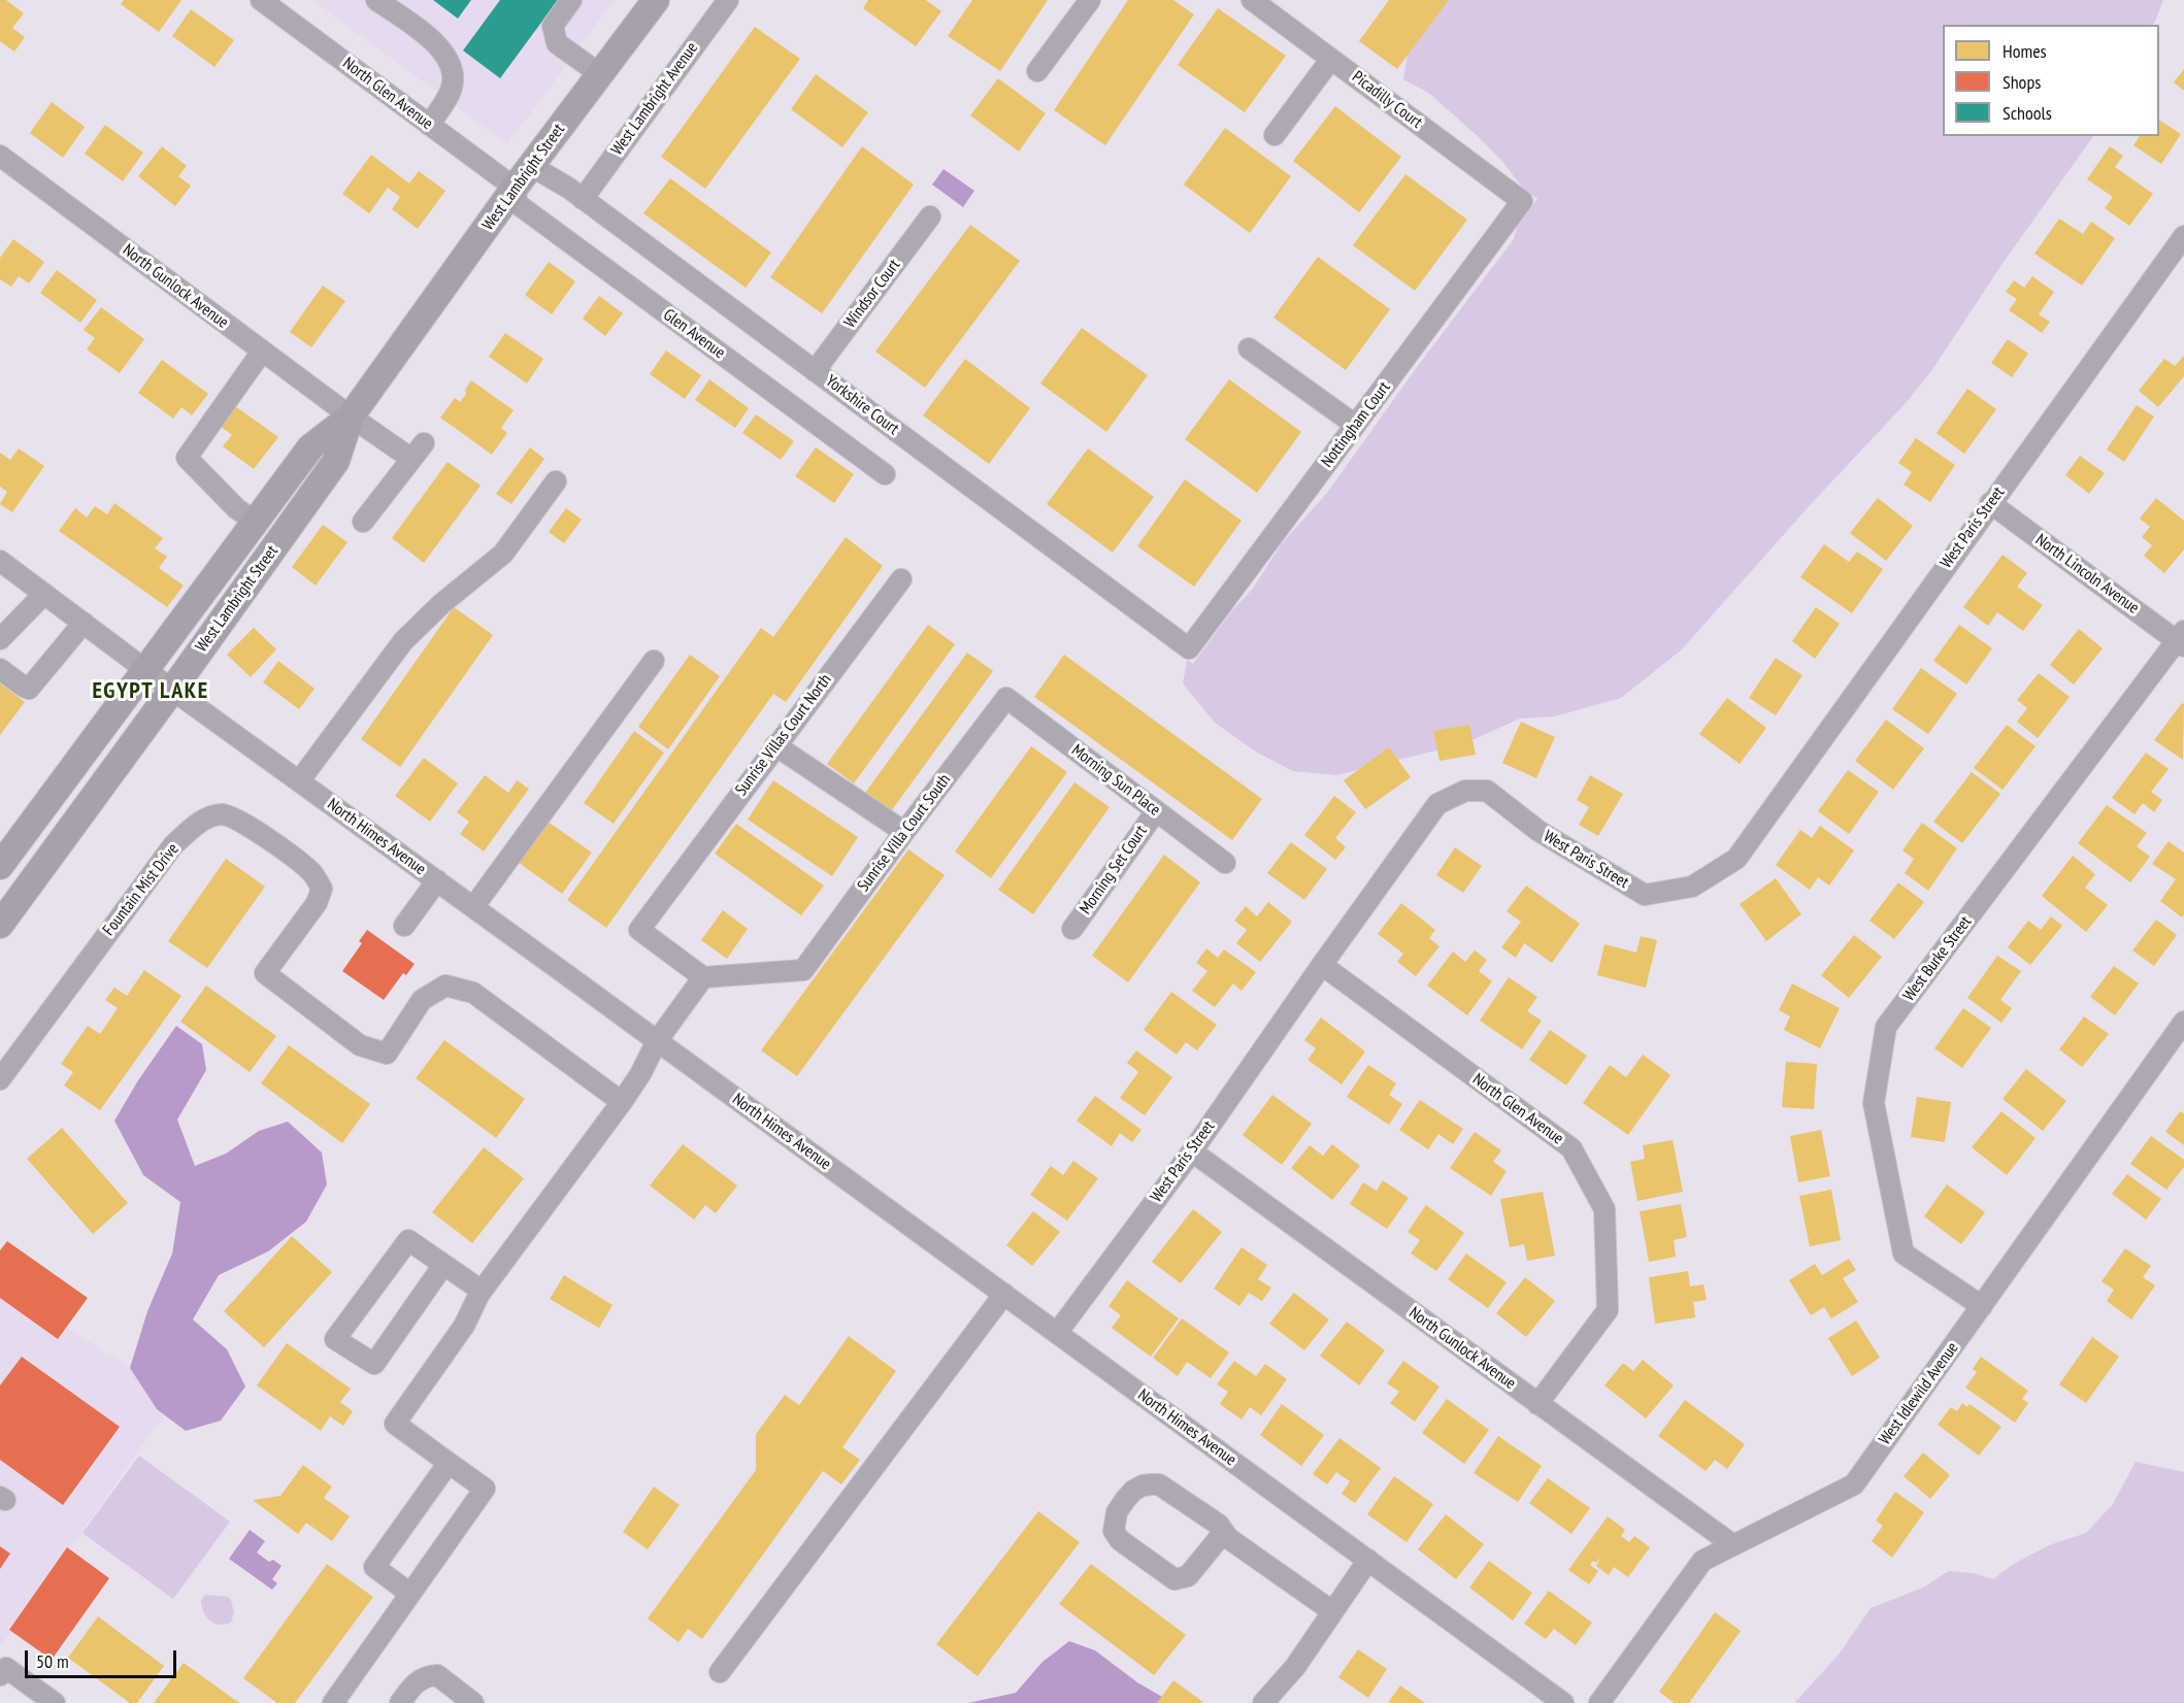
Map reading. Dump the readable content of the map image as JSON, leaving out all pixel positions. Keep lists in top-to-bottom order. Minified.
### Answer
{"streets":{"main road":["West Lambright Street"],"street":["North Glen Avenue","West Lambright Avenue","Picadilly Court","North Gunlock Avenue","Windsor Court","Glen Avenue","Yorkshire Court","Nottingham Court","West Paris Street","North Lincoln Avenue","Sunrise Villas Court North","Morning Sun Place","Sunrise Villa Court South","North Himes Avenue","Morning Set Court","Fountain Mist Drive","West Burke Street","West Idlewild Avenue"]},"crossings":[["North Glen Avenue","West Lambright Street"],["North Glen Avenue","North Gunlock Avenue"],["North Glen Avenue","Glen Avenue"],["North Glen Avenue","West Paris Street"],["West Lambright Avenue","Yorkshire Court"],["Picadilly Court","Nottingham Court"],["West Lambright Street","North Gunlock Avenue"],["West Lambright Street","Glen Avenue"],["West Lambright Street","Yorkshire Court"],["West Lambright Street","North Himes Avenue"],["North Gunlock Avenue","West Paris Street"],["North Gunlock Avenue","West Idlewild Avenue"],["Windsor Court","Yorkshire Court"],["Yorkshire Court","Nottingham Court"],["West Paris Street","North Lincoln Avenue"],["West Paris Street","North Himes Avenue"],["North Lincoln Avenue","West Burke Street"],["Sunrise Villas Court North","Sunrise Villa Court South"],["Morning Sun Place","Sunrise Villa Court South"],["Morning Sun Place","Morning Set Court"],["West Burke Street","West Idlewild Avenue"]],"districts":["EGYPT LAKE"],"legend":["Homes","Shops","Schools"],"scale_bar":"50 m"}
